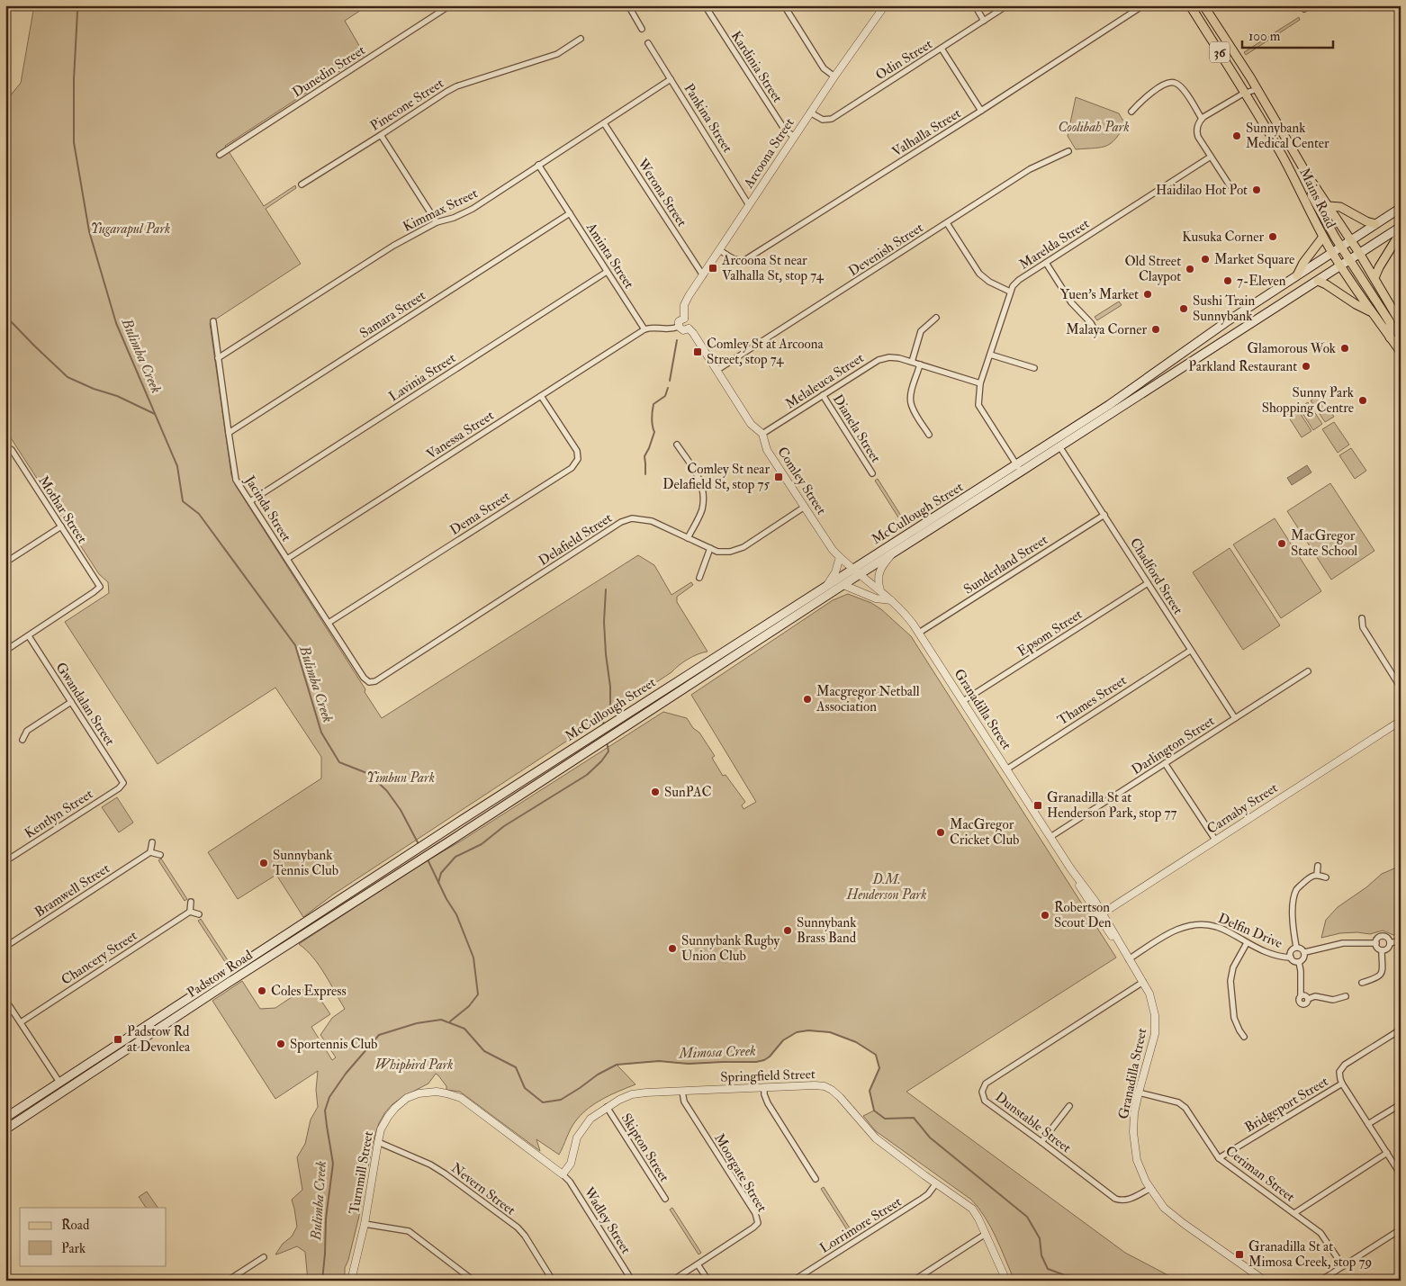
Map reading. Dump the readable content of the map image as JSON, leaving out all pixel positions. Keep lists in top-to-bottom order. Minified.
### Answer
{"streets":{"main road":["36","Mains Road","McCullough Street","Padstow Road"],"street":["Odin Street","Kardinia Street","Dunedin Street","Pinecone Street","Pankina Street","Valhalla Street","Arcoona Street","Werona Street","Kimmax Street","Marelda Street","Devenish Street","Aminta Street","Samara Street","Lavinia Street","Melaleuca Street","Dianela Street","Vanessa Street","Comley Street","Jacinda Street","Mothar Street","Dema Street","Delafield Street","Sunderland Street","Chadford Street","Epsom Street","Thames Street","Gwandalan Street","Granadilla Street","Darlington Street","Carnaby Street","Kentlyn Street","Bramwell Street","Delfin Drive","Chancery Street","Springfield Street","Bridgeport Street","Dunstable Street","Skipton Street","Turnmill Street","Moorgate Street","Ceriman Street","Nevern Street","Wadley Street","Lorrimore Street"]},"crossings":[["Odin Street","Arcoona Street"],["Kardinia Street","Arcoona Street"],["Pankina Street","Arcoona Street"],["Pankina Street","Kimmax Street"],["Valhalla Street","Arcoona Street"],["Arcoona Street","Werona Street"],["Arcoona Street","Comley Street"],["Werona Street","Kimmax Street"],["Mains Road","McCullough Street"],["Kimmax Street","Aminta Street"],["Kimmax Street","Jacinda Street"],["Marelda Street","Melaleuca Street"],["Marelda Street","McCullough Street"],["Devenish Street","Comley Street"],["Aminta Street","Samara Street"],["Aminta Street","Lavinia Street"],["Aminta Street","Vanessa Street"],["Samara Street","Jacinda Street"],["Lavinia Street","Jacinda Street"],["Melaleuca Street","Dianela Street"],["Melaleuca Street","Comley Street"],["Vanessa Street","Jacinda Street"],["Vanessa Street","Dema Street"],["Comley Street","McCullough Street"],["Comley Street","Delafield Street"],["Comley Street","Granadilla Street"],["Jacinda Street","Dema Street"],["Jacinda Street","Delafield Street"],["Mothar Street","Gwandalan Street"],["McCullough Street","Chadford Street"],["McCullough Street","Granadilla Street"],["McCullough Street","Padstow Road"],["Sunderland Street","Chadford Street"],["Sunderland Street","Granadilla Street"],["Chadford Street","Epsom Street"],["Chadford Street","Thames Street"],["Chadford Street","Darlington Street"],["Epsom Street","Granadilla Street"],["Thames Street","Granadilla Street"],["Gwandalan Street","Kentlyn Street"],["Granadilla Street","Darlington Street"],["Granadilla Street","Carnaby Street"],["Granadilla Street","Delfin Drive"],["Granadilla Street","Dunstable Street"],["Granadilla Street","Ceriman Street"],["Springfield Street","Skipton Street"],["Springfield Street","Turnmill Street"],["Springfield Street","Moorgate Street"],["Springfield Street","Wadley Street"],["Springfield Street","Lorrimore Street"],["Bridgeport Street","Ceriman Street"],["Turnmill Street","Nevern Street"],["Turnmill Street","Wadley Street"]],"water":["Bulimba Creek","Mimosa Creek"],"parks":["Coolibah Park","Yugarapul Park","Yimbun Park","D.M. Henderson Park","Whipbird Park"],"places":{"other":["Sunnybank Medical Center","Haidilao Hot Pot","Kusuka Corner","Market Square","Old Street Claypot","7-Eleven","Yuen's Market","Sushi Train Sunnybank","Malaya Corner","Glamorous Wok","Parkland Restaurant","Sunny Park Shopping Centre","MacGregor State School","Macgregor Netball Association","SunPAC","MacGregor Cricket Club","Sunnybank Tennis Club","Robertson Scout Den","Sunnybank Brass Band","Sunnybank Rugby Union Club","Coles Express","Sportennis Club"],"transit":["Arcoona St near Valhalla St, stop 74","Comley St at Arcoona Street, stop 74","Comley St near Delafield St, stop 75","Granadilla St at Henderson Park, stop 77","Padstow Rd at Devonlea","Granadilla St at Mimosa Creek, stop 79"]},"legend":["Road","Park"],"scale_bar":"100 m"}
